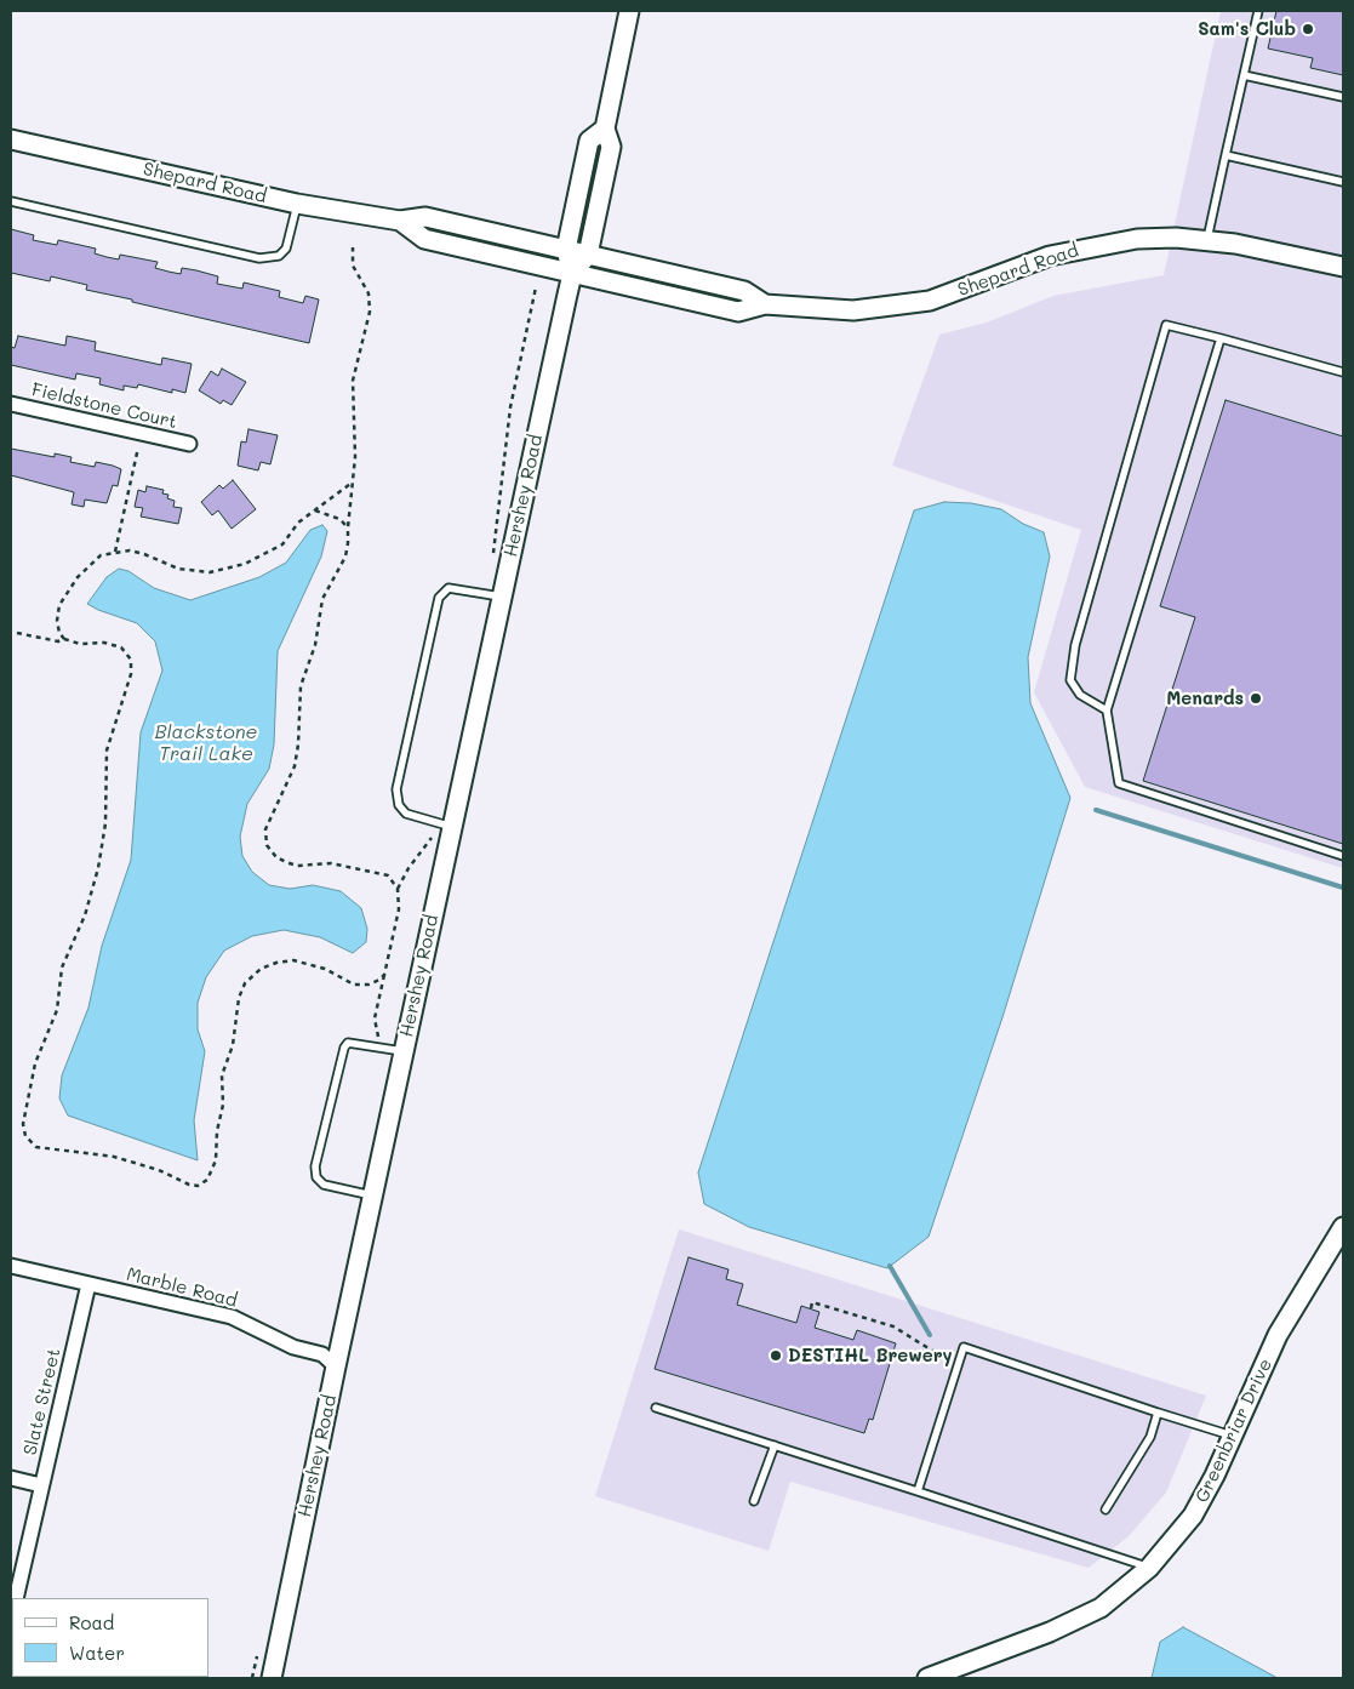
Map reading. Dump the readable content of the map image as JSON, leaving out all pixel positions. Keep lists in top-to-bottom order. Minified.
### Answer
{"streets":{"main road":["Shepard Road","Hershey Road","Greenbriar Drive"],"street":["Fieldstone Court","Marble Road","Slate Street"]},"crossings":[["Shepard Road","Hershey Road"],["Hershey Road","Marble Road"],["Marble Road","Slate Street"]],"water":["Blackstone Trail Lake"],"places":["Sam's Club","Menards","DESTIHL Brewery"],"legend":["Road","Water"]}
